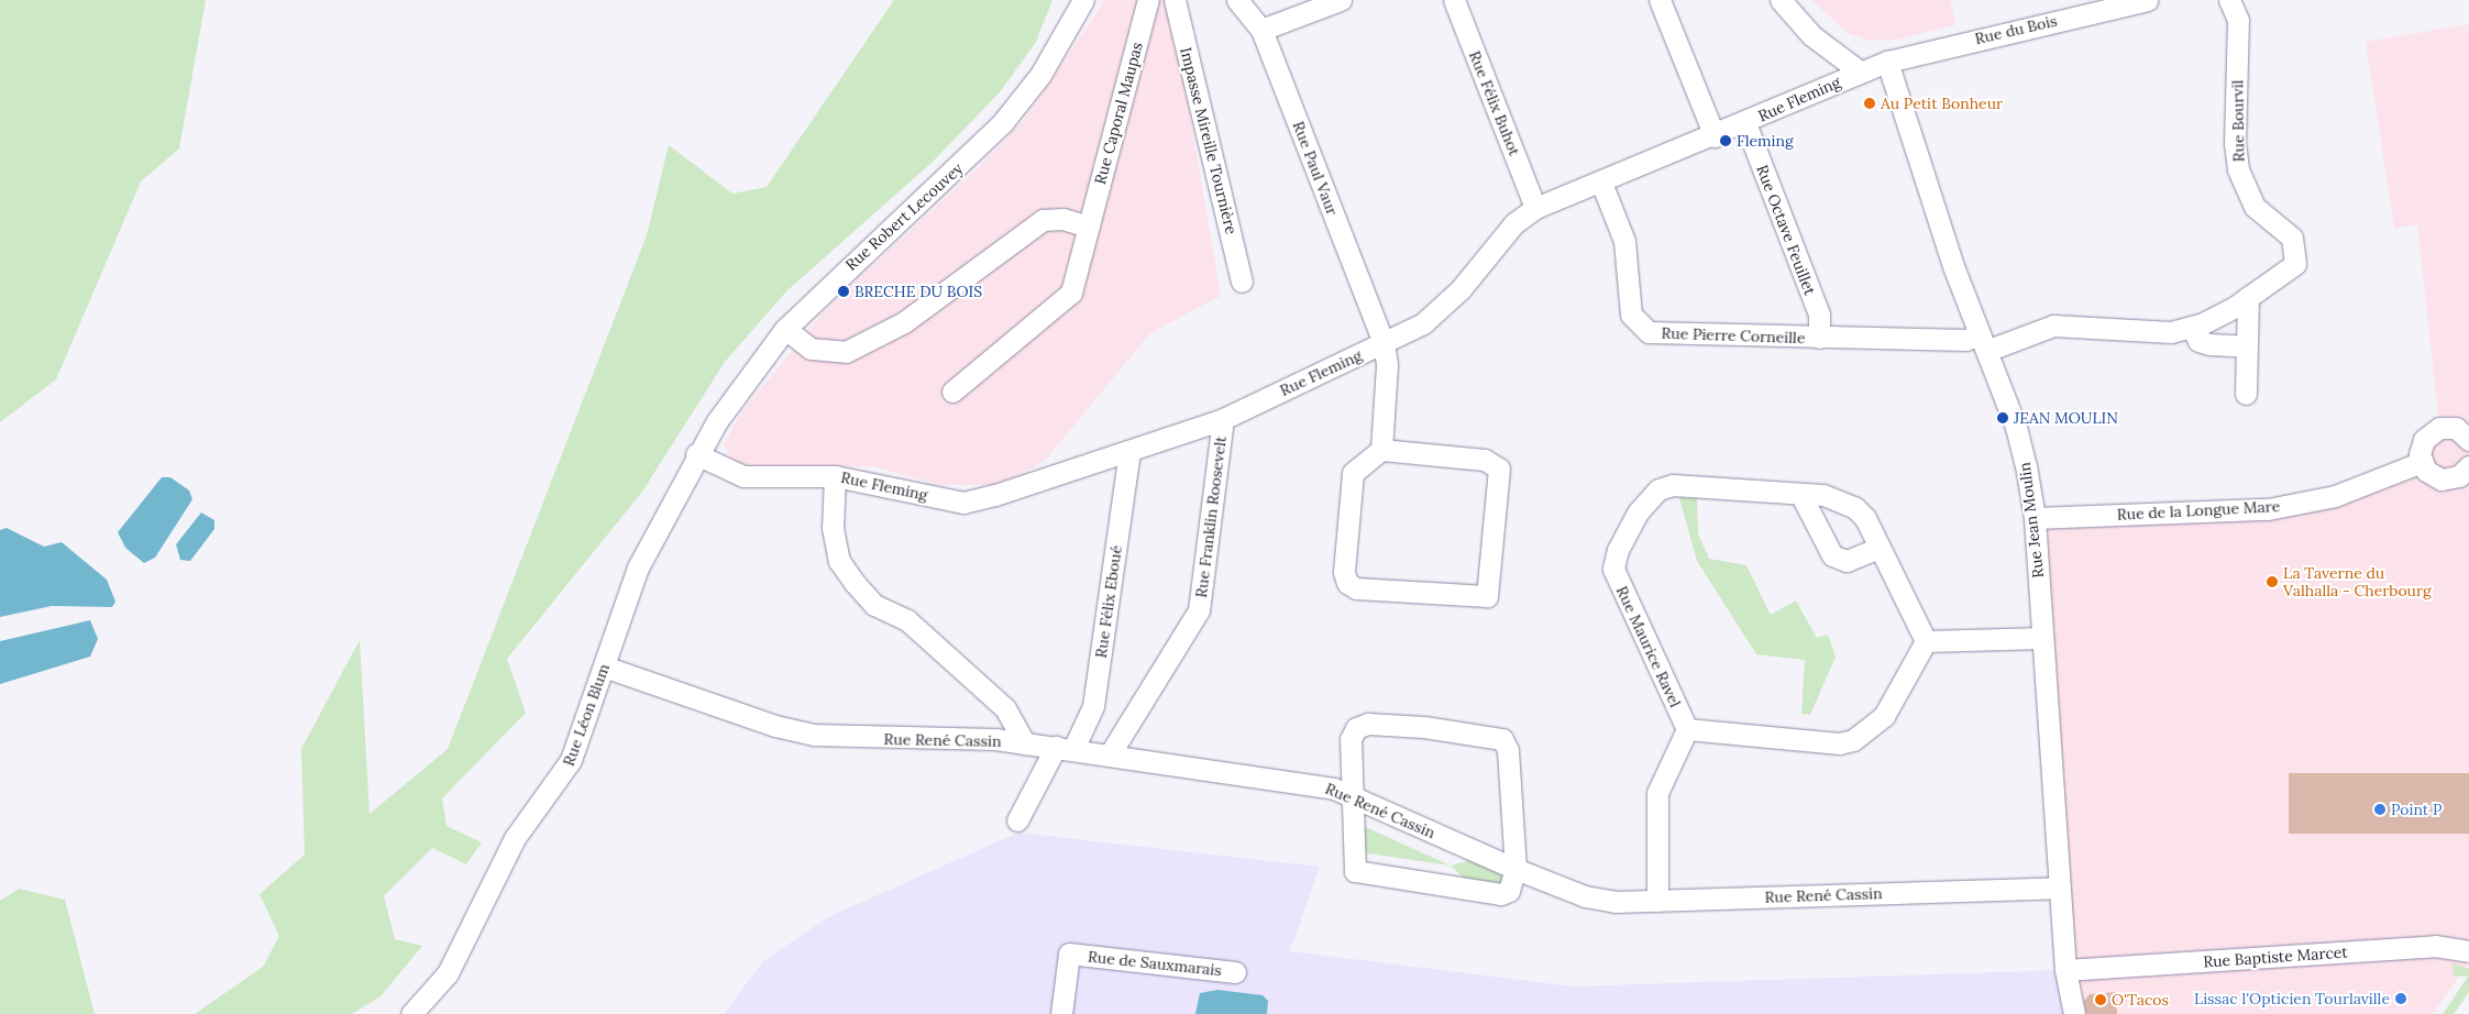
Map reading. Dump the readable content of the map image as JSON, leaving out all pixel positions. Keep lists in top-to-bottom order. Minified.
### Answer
{"streets":{"street":["Rue du Bois","Rue Fleming","Rue Félix Buhot","Rue Caporal Maupas","Rue Bourvil","Impasse Mireille Tournière","Rue Paul Vaur","Rue Robert Lecouvey","Rue Octave Feuillet","Rue Pierre Corneille","Rue de la Longue Mare","Rue Franklin Roosevelt","Rue Jean Moulin","Rue Félix Eboué","Rue Maurice Ravel","Rue Léon Blum","Rue René Cassin","Rue Baptiste Marcet","Rue de Sauxmarais"]},"crossings":[["Rue du Bois","Rue Fleming"],["Rue du Bois","Rue Jean Moulin"],["Rue Fleming","Rue Félix Buhot"],["Rue Fleming","Rue Paul Vaur"],["Rue Fleming","Rue Robert Lecouvey"],["Rue Fleming","Rue Octave Feuillet"],["Rue Fleming","Rue Pierre Corneille"],["Rue Fleming","Rue Franklin Roosevelt"],["Rue Fleming","Rue Jean Moulin"],["Rue Fleming","Rue Félix Eboué"],["Rue Fleming","Rue Léon Blum"],["Rue Bourvil","Rue Pierre Corneille"],["Rue Bourvil","Rue Jean Moulin"],["Rue Robert Lecouvey","Rue Léon Blum"],["Rue Octave Feuillet","Rue Pierre Corneille"],["Rue Pierre Corneille","Rue Jean Moulin"],["Rue de la Longue Mare","Rue Jean Moulin"],["Rue Franklin Roosevelt","Rue René Cassin"],["Rue Jean Moulin","Rue René Cassin"],["Rue Jean Moulin","Rue Baptiste Marcet"],["Rue Félix Eboué","Rue René Cassin"],["Rue Léon Blum","Rue René Cassin"]],"places":["Au Petit Bonheur","Fleming","BRECHE DU BOIS","JEAN MOULIN","La Taverne du Valhalla - Cherbourg","Point P","Lissac l'Opticien Tourlaville","O'Tacos"]}
